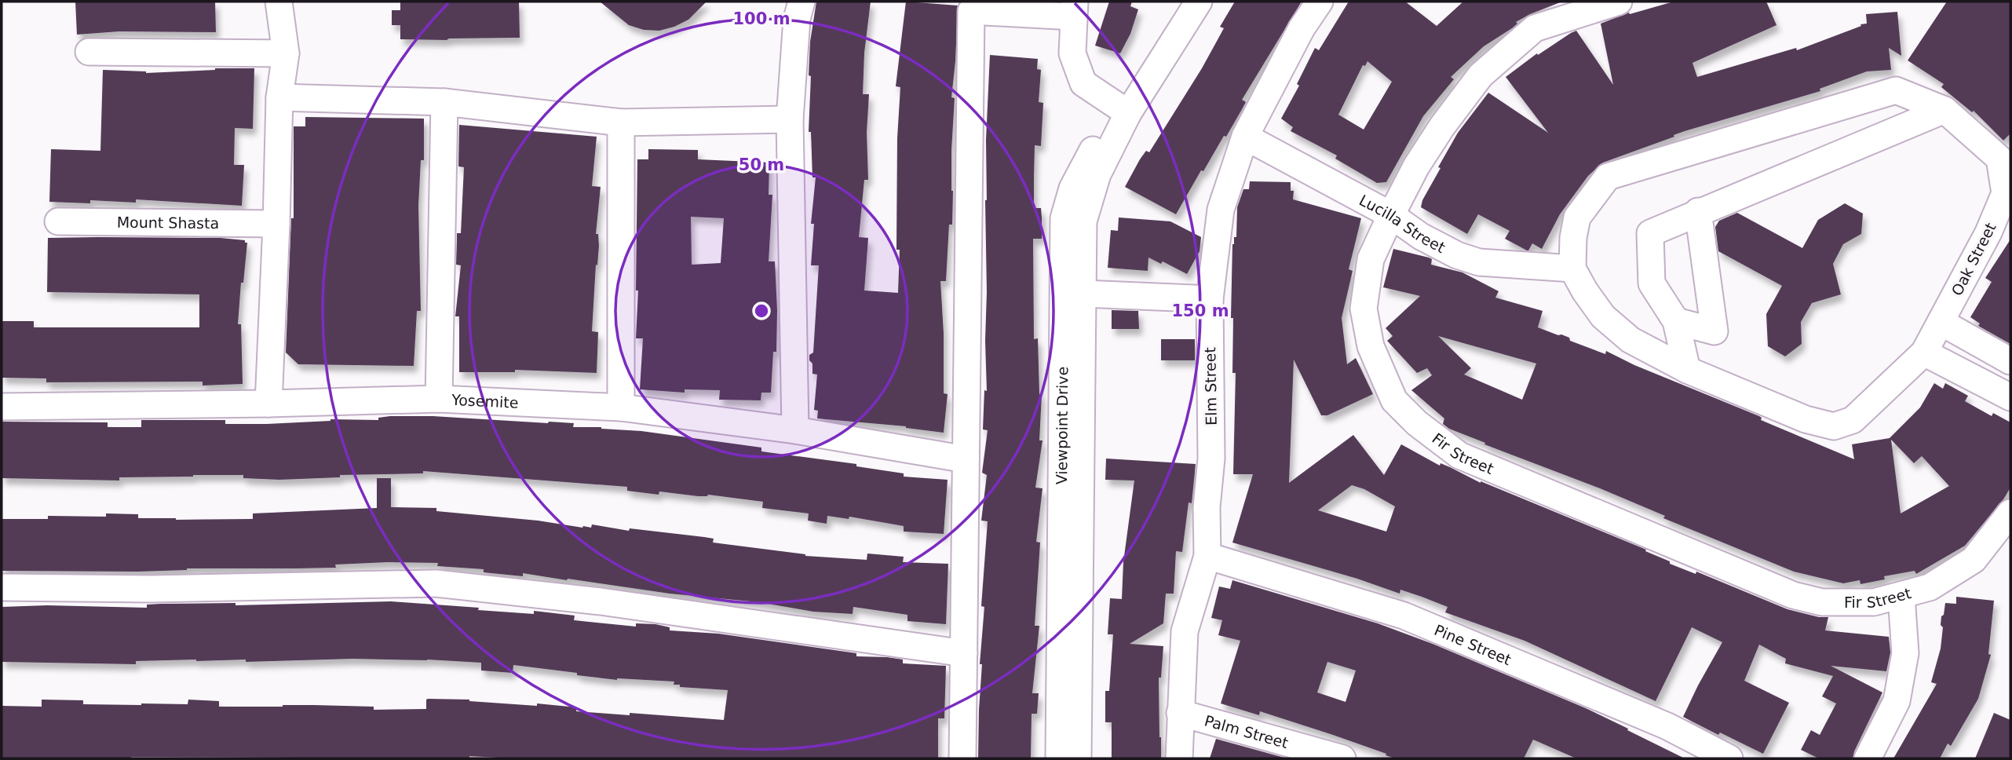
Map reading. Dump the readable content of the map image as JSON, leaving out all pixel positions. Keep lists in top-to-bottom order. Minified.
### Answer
{"streets":{"street":["Mount Shasta","Lucilla Street","Oak Street","Elm Street","Yosemite","Viewpoint Drive","Fir Street","Pine Street","Palm Street"]},"crossings":[["Lucilla Street","Oak Street"],["Lucilla Street","Elm Street"],["Lucilla Street","Fir Street"],["Elm Street","Pine Street"],["Elm Street","Palm Street"]],"rings":["100 m","50 m","150 m"]}
